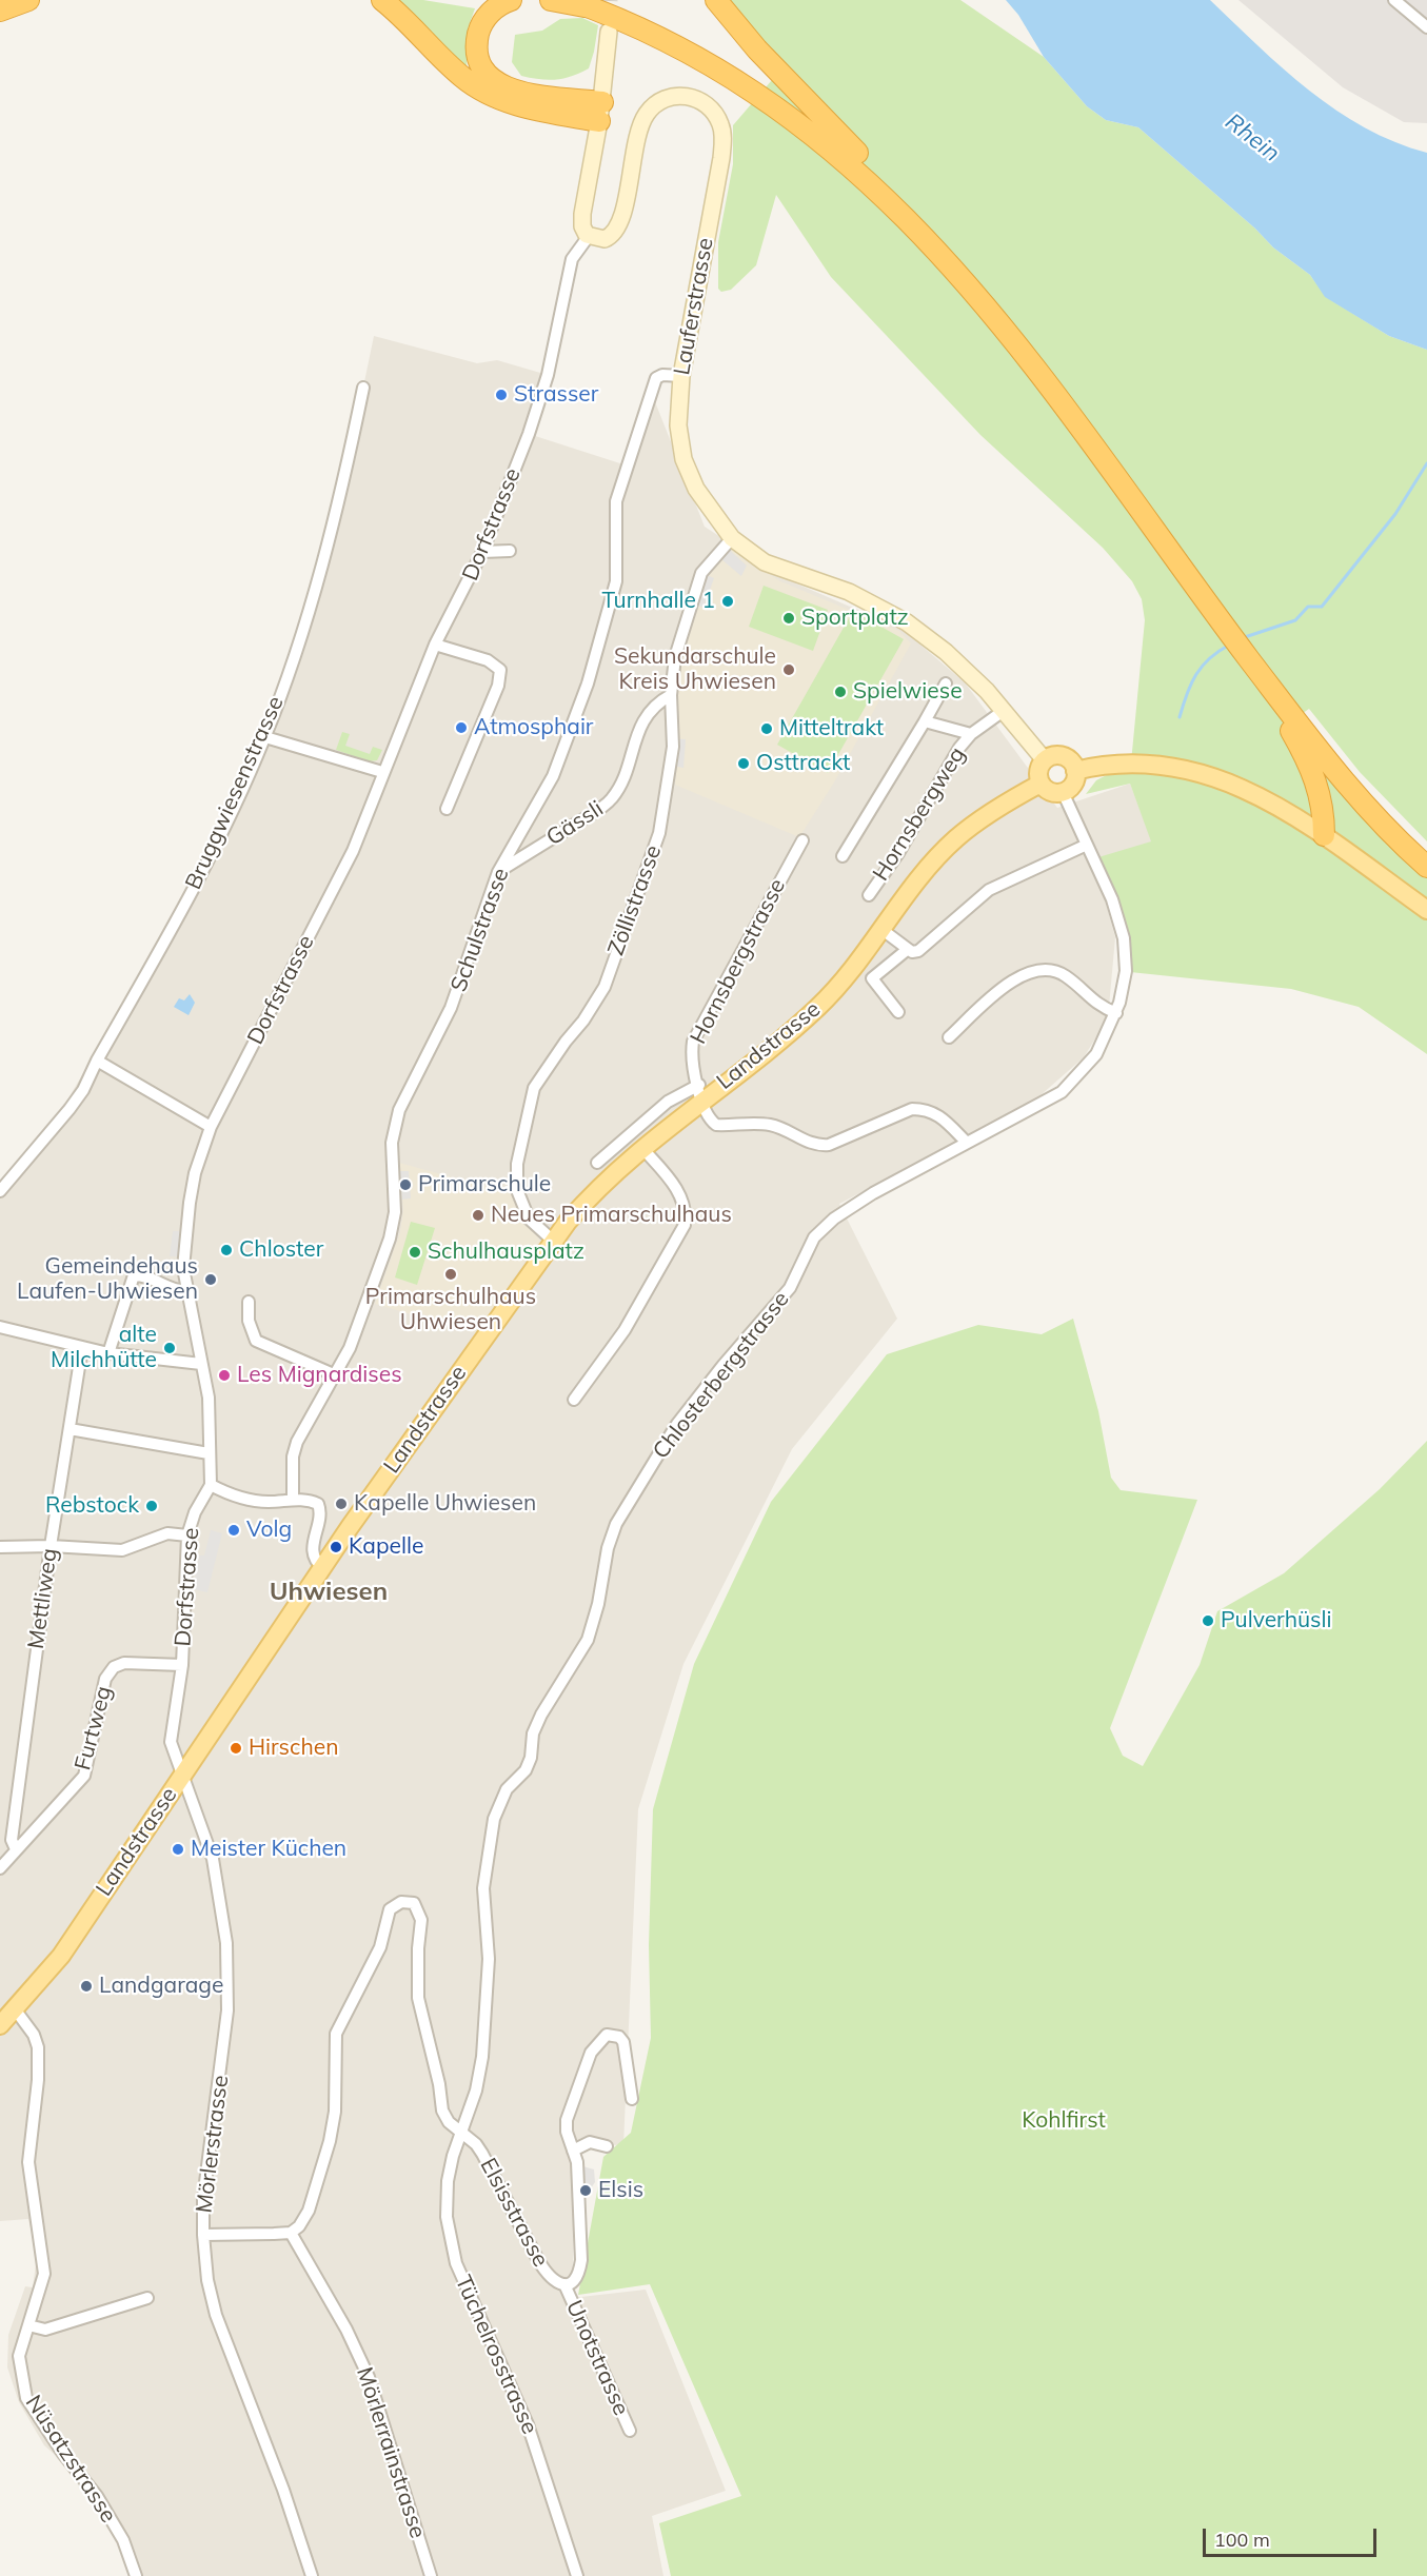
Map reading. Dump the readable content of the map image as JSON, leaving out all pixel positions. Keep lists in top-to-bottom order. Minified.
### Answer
{"streets":{"main road":["Landstrasse"],"street":["Lauferstrasse","Dorfstrasse","Bruggwiesenstrasse","Hornsbergweg","Gässli","Zöllistrasse","Schulstrasse","Hornsbergstrasse","Chlosterbergstrasse","Mettliweg","Furtweg","Mörlerstrasse","Elsisstrasse","Tüchelrosstrasse","Unotstrasse","Mörlerrainstrasse","Nüsatzstrasse"]},"crossings":[["Lauferstrasse","Dorfstrasse"],["Lauferstrasse","Hornsbergweg"],["Lauferstrasse","Zöllistrasse"],["Lauferstrasse","Schulstrasse"],["Lauferstrasse","Landstrasse"],["Lauferstrasse","Chlosterbergstrasse"],["Dorfstrasse","Landstrasse"],["Dorfstrasse","Furtweg"],["Dorfstrasse","Mörlerstrasse"],["Gässli","Zöllistrasse"],["Gässli","Schulstrasse"],["Zöllistrasse","Landstrasse"],["Hornsbergstrasse","Landstrasse"],["Hornsbergstrasse","Chlosterbergstrasse"],["Landstrasse","Chlosterbergstrasse"],["Landstrasse","Mörlerstrasse"],["Landstrasse","Nüsatzstrasse"],["Chlosterbergstrasse","Elsisstrasse"],["Chlosterbergstrasse","Tüchelrosstrasse"],["Mettliweg","Furtweg"],["Elsisstrasse","Tüchelrosstrasse"],["Elsisstrasse","Unotstrasse"],["Elsisstrasse","Mörlerrainstrasse"]],"districts":["Uhwiesen"],"water":["Rhein"],"parks":["Kohlfirst"],"places":["Strasser","Turnhalle 1","Sportplatz","Sekundarschule Kreis Uhwiesen","Spielwiese","Atmosphair","Mitteltrakt","Osttrackt","Primarschule","Neues Primarschulhaus","Chloster","Schulhausplatz","Primarschulhaus Uhwiesen","Gemeindehaus Laufen-Uhwiesen","alte Milchhütte","Les Mignardises","Kapelle Uhwiesen","Rebstock","Volg","Kapelle","Pulverhüsli","Hirschen","Meister Küchen","Landgarage","Elsis"],"scale_bar":"100 m"}
